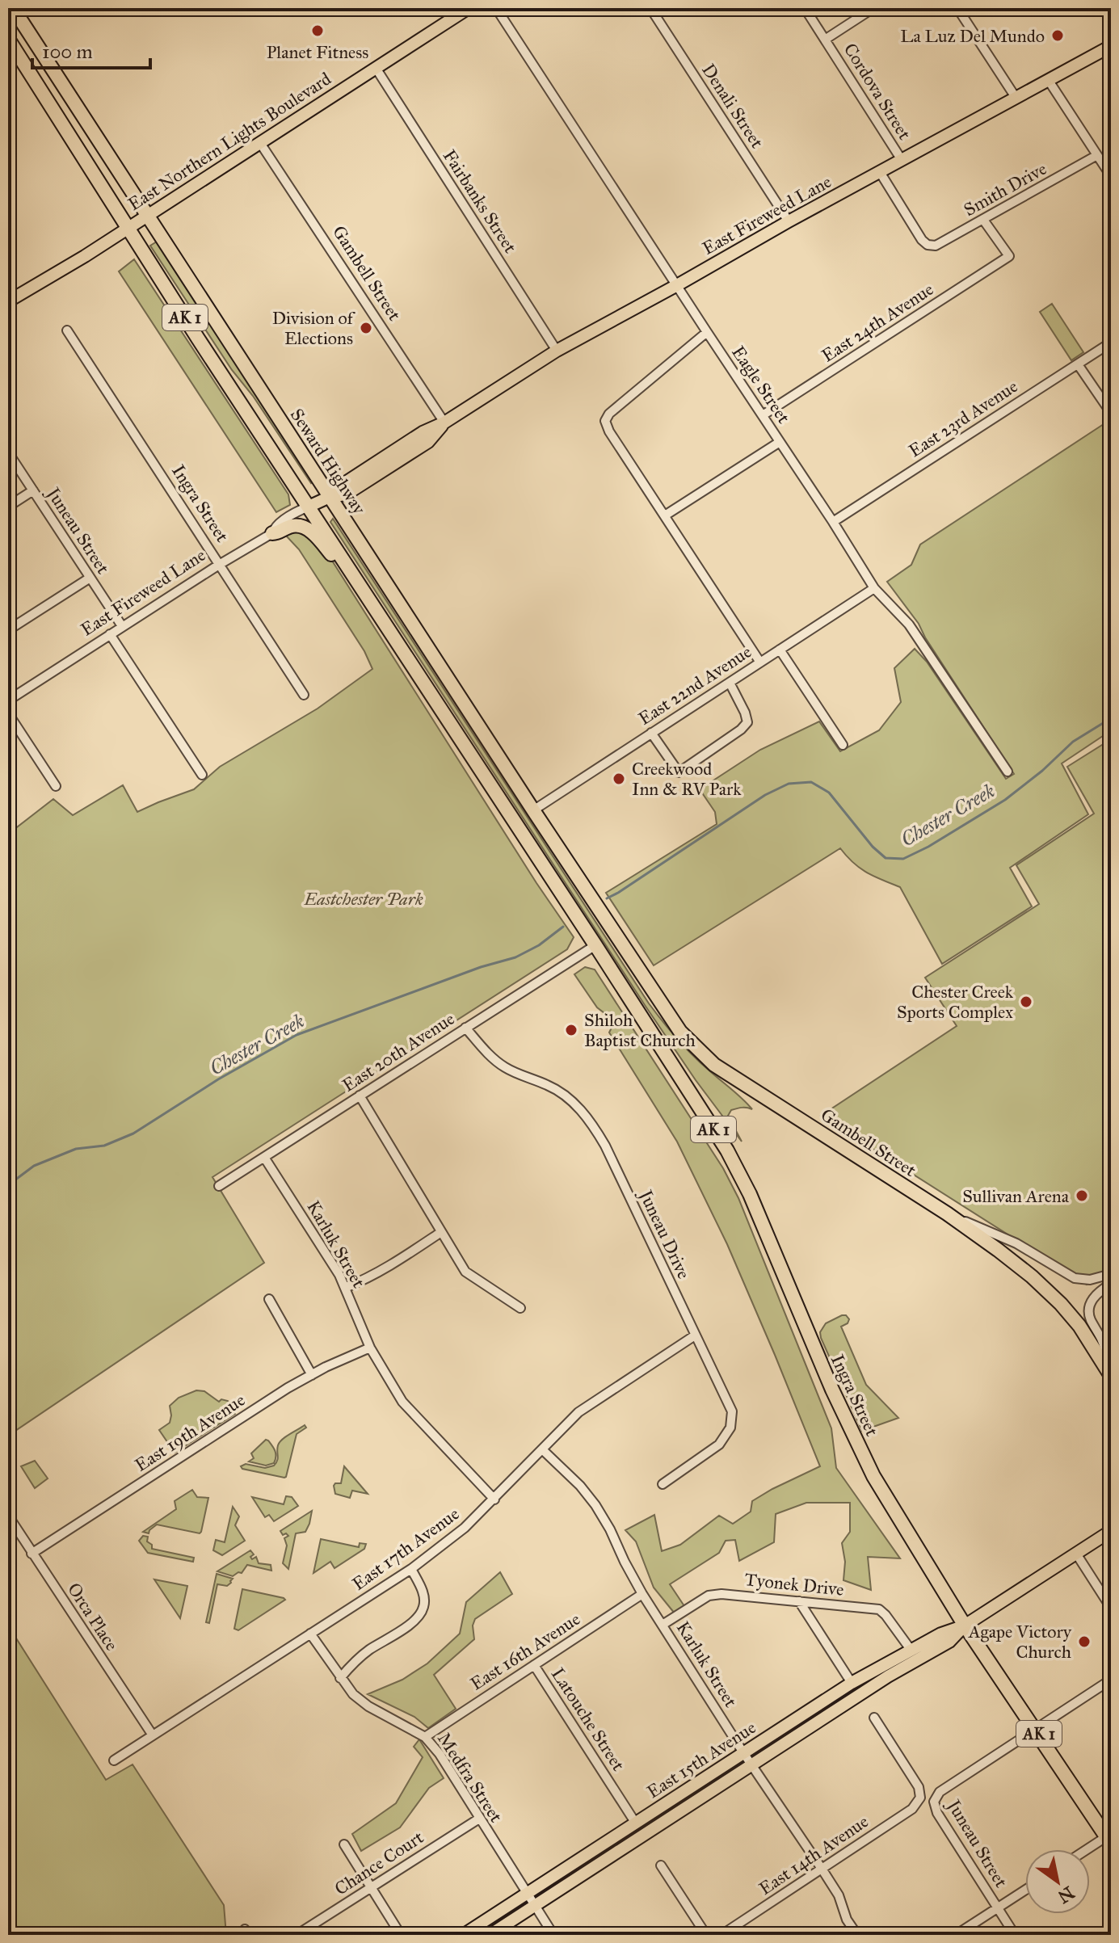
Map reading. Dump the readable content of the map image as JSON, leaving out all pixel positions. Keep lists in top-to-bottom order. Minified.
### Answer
{"streets":{"highway":["Gambell Street","AK 1","Seward Highway","Ingra Street"],"main road":["East Northern Lights Boulevard","East Fireweed Lane","East 15th Avenue"],"street":["Cordova Street","Denali Street","Smith Drive","Fairbanks Street","East 24th Avenue","Eagle Street","East 23rd Avenue","Juneau Street","East 22nd Avenue","East 20th Avenue","Juneau Drive","Karluk Street","East 19th Avenue","East 17th Avenue","Tyonek Drive","Orca Place","East 16th Avenue","Latouche Street","Medfra Street","East 14th Avenue","Chance Court"]},"crossings":[["Cordova Street","East Fireweed Lane"],["Denali Street","East Fireweed Lane"],["East Northern Lights Boulevard","Fairbanks Street"],["East Northern Lights Boulevard","Gambell Street"],["East Northern Lights Boulevard","AK 1"],["East Northern Lights Boulevard","Seward Highway"],["Smith Drive","East Fireweed Lane"],["Smith Drive","East 24th Avenue"],["Fairbanks Street","East Fireweed Lane"],["East Fireweed Lane","Gambell Street"],["East Fireweed Lane","AK 1"],["East Fireweed Lane","Eagle Street"],["East Fireweed Lane","Seward Highway"],["East Fireweed Lane","Ingra Street"],["East Fireweed Lane","Juneau Street"],["Gambell Street","Seward Highway"],["AK 1","Ingra Street"],["AK 1","East 20th Avenue"],["East 24th Avenue","Eagle Street"],["Eagle Street","East 23rd Avenue"],["Eagle Street","East 22nd Avenue"],["Seward Highway","East 22nd Avenue"],["Ingra Street","Juneau Street"],["Ingra Street","East 20th Avenue"],["Ingra Street","East 15th Avenue"],["Juneau Street","East 14th Avenue"],["East 20th Avenue","Juneau Drive"],["East 20th Avenue","Karluk Street"],["Juneau Drive","East 17th Avenue"],["Karluk Street","East 19th Avenue"],["Karluk Street","East 17th Avenue"],["Karluk Street","Tyonek Drive"],["Karluk Street","East 16th Avenue"],["Karluk Street","East 15th Avenue"],["Karluk Street","East 14th Avenue"],["East 19th Avenue","Orca Place"],["East 17th Avenue","Orca Place"],["East 17th Avenue","Medfra Street"],["Tyonek Drive","East 15th Avenue"],["East 16th Avenue","Latouche Street"],["East 16th Avenue","Medfra Street"],["Latouche Street","East 15th Avenue"],["East 15th Avenue","Medfra Street"],["Medfra Street","Chance Court"]],"water":["Chester Creek"],"parks":["Eastchester Park"],"places":["Planet Fitness","La Luz Del Mundo","Division of Elections","Creekwood Inn & RV Park","Chester Creek Sports Complex","Shiloh Baptist Church","Sullivan Arena","Agape Victory Church"],"scale_bar":"100 m","north":"bottom right"}
